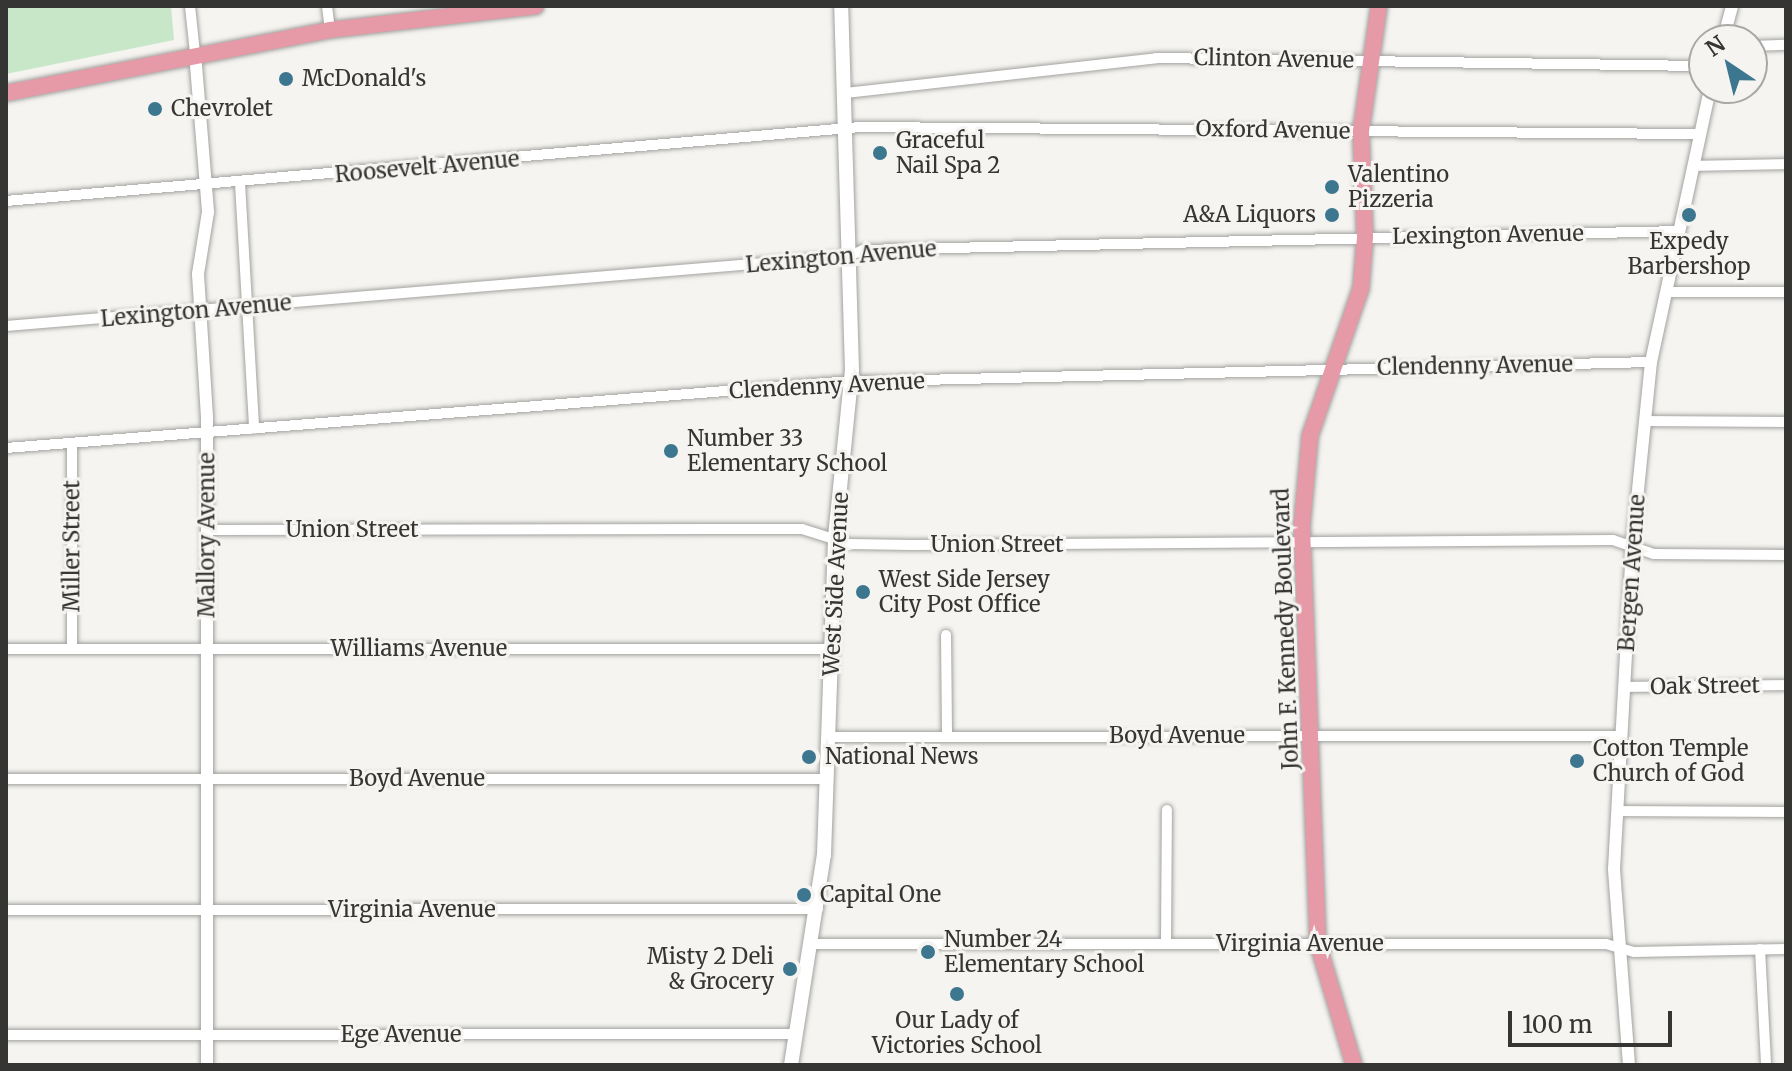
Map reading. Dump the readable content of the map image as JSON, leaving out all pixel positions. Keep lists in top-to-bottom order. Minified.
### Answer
{"streets":{"main road":["West Side Avenue","John F. Kennedy Boulevard"],"street":["Clinton Avenue","Oxford Avenue","Roosevelt Avenue","Lexington Avenue","Clendenny Avenue","Union Street","Mallory Avenue","Miller Street","Bergen Avenue","Williams Avenue","Oak Street","Boyd Avenue","Virginia Avenue","Ege Avenue"]},"crossings":[["Clinton Avenue","West Side Avenue"],["Clinton Avenue","John F. Kennedy Boulevard"],["Oxford Avenue","Roosevelt Avenue"],["Oxford Avenue","Bergen Avenue"],["Oxford Avenue","West Side Avenue"],["Oxford Avenue","John F. Kennedy Boulevard"],["Roosevelt Avenue","Mallory Avenue"],["Roosevelt Avenue","West Side Avenue"],["Lexington Avenue","Mallory Avenue"],["Lexington Avenue","Bergen Avenue"],["Lexington Avenue","West Side Avenue"],["Lexington Avenue","John F. Kennedy Boulevard"],["Clendenny Avenue","Mallory Avenue"],["Clendenny Avenue","Miller Street"],["Clendenny Avenue","Bergen Avenue"],["Clendenny Avenue","West Side Avenue"],["Clendenny Avenue","John F. Kennedy Boulevard"],["Union Street","Mallory Avenue"],["Union Street","Bergen Avenue"],["Union Street","West Side Avenue"],["Union Street","John F. Kennedy Boulevard"],["Mallory Avenue","Williams Avenue"],["Mallory Avenue","Boyd Avenue"],["Mallory Avenue","Virginia Avenue"],["Mallory Avenue","Ege Avenue"],["Miller Street","Williams Avenue"],["Bergen Avenue","Oak Street"],["Bergen Avenue","Boyd Avenue"],["Bergen Avenue","Virginia Avenue"],["West Side Avenue","Williams Avenue"],["West Side Avenue","Boyd Avenue"],["West Side Avenue","Virginia Avenue"],["West Side Avenue","Ege Avenue"],["John F. Kennedy Boulevard","Boyd Avenue"],["John F. Kennedy Boulevard","Virginia Avenue"]],"places":["McDonald's","Chevrolet","Graceful Nail Spa 2","Valentino Pizzeria","A&A Liquors","Expedy Barbershop","Number 33 Elementary School","West Side Jersey City Post Office","National News","Cotton Temple Church of God","Capital One","Number 24 Elementary School","Misty 2 Deli & Grocery","Our Lady of Victories School"],"scale_bar":"100 m","north":"top left"}
